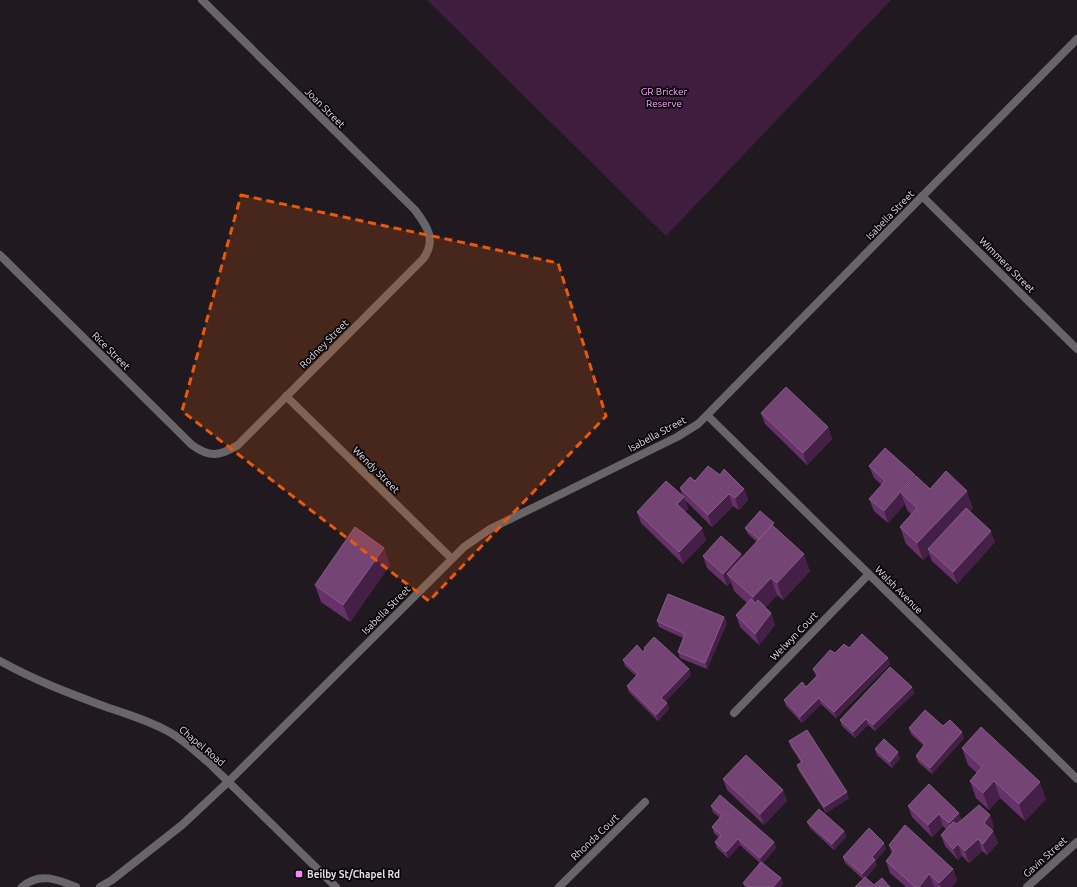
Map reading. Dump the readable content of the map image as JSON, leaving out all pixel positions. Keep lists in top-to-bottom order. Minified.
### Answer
{"streets":{"street":["Joan Street","Isabella Street","Wimmera Street","Rodney Street","Rice Street","Wendy Street","Walsh Avenue","Welwyn Court","Chapel Road","Rhonda Court","Gavin Street"]},"crossings":[["Joan Street","Rodney Street"],["Isabella Street","Wimmera Street"],["Isabella Street","Wendy Street"],["Isabella Street","Walsh Avenue"],["Isabella Street","Chapel Road"],["Rodney Street","Rice Street"],["Rodney Street","Wendy Street"],["Walsh Avenue","Welwyn Court"]],"parks":["GR Bricker Reserve"],"places":{"transit":["Beilby St/Chapel Rd"]}}
